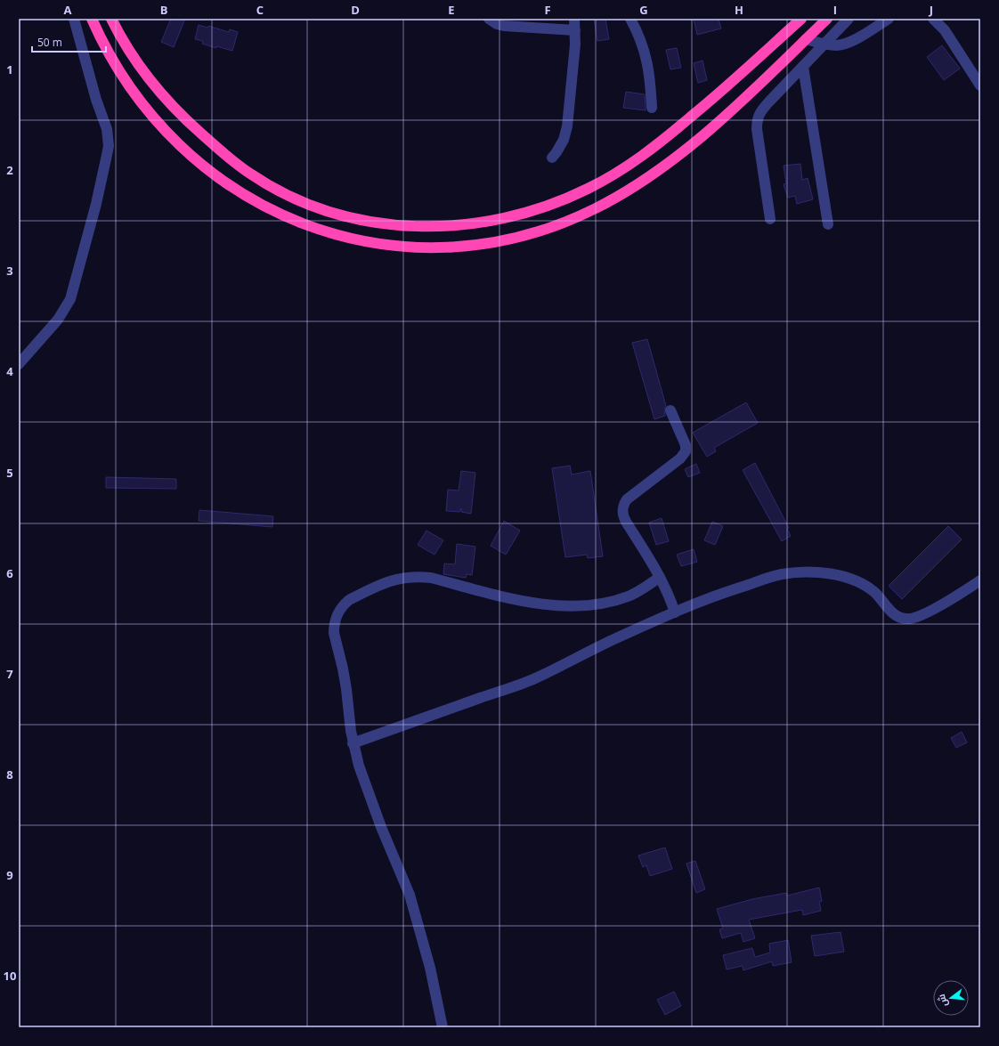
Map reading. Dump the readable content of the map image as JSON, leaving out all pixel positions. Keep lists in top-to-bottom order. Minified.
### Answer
{"scale_bar":"50 m","north":"left","grid":{"columns":["A","B","C","D","E","F","G","H","I","J"],"rows":["1","2","3","4","5","6","7","8","9","10"]}}
